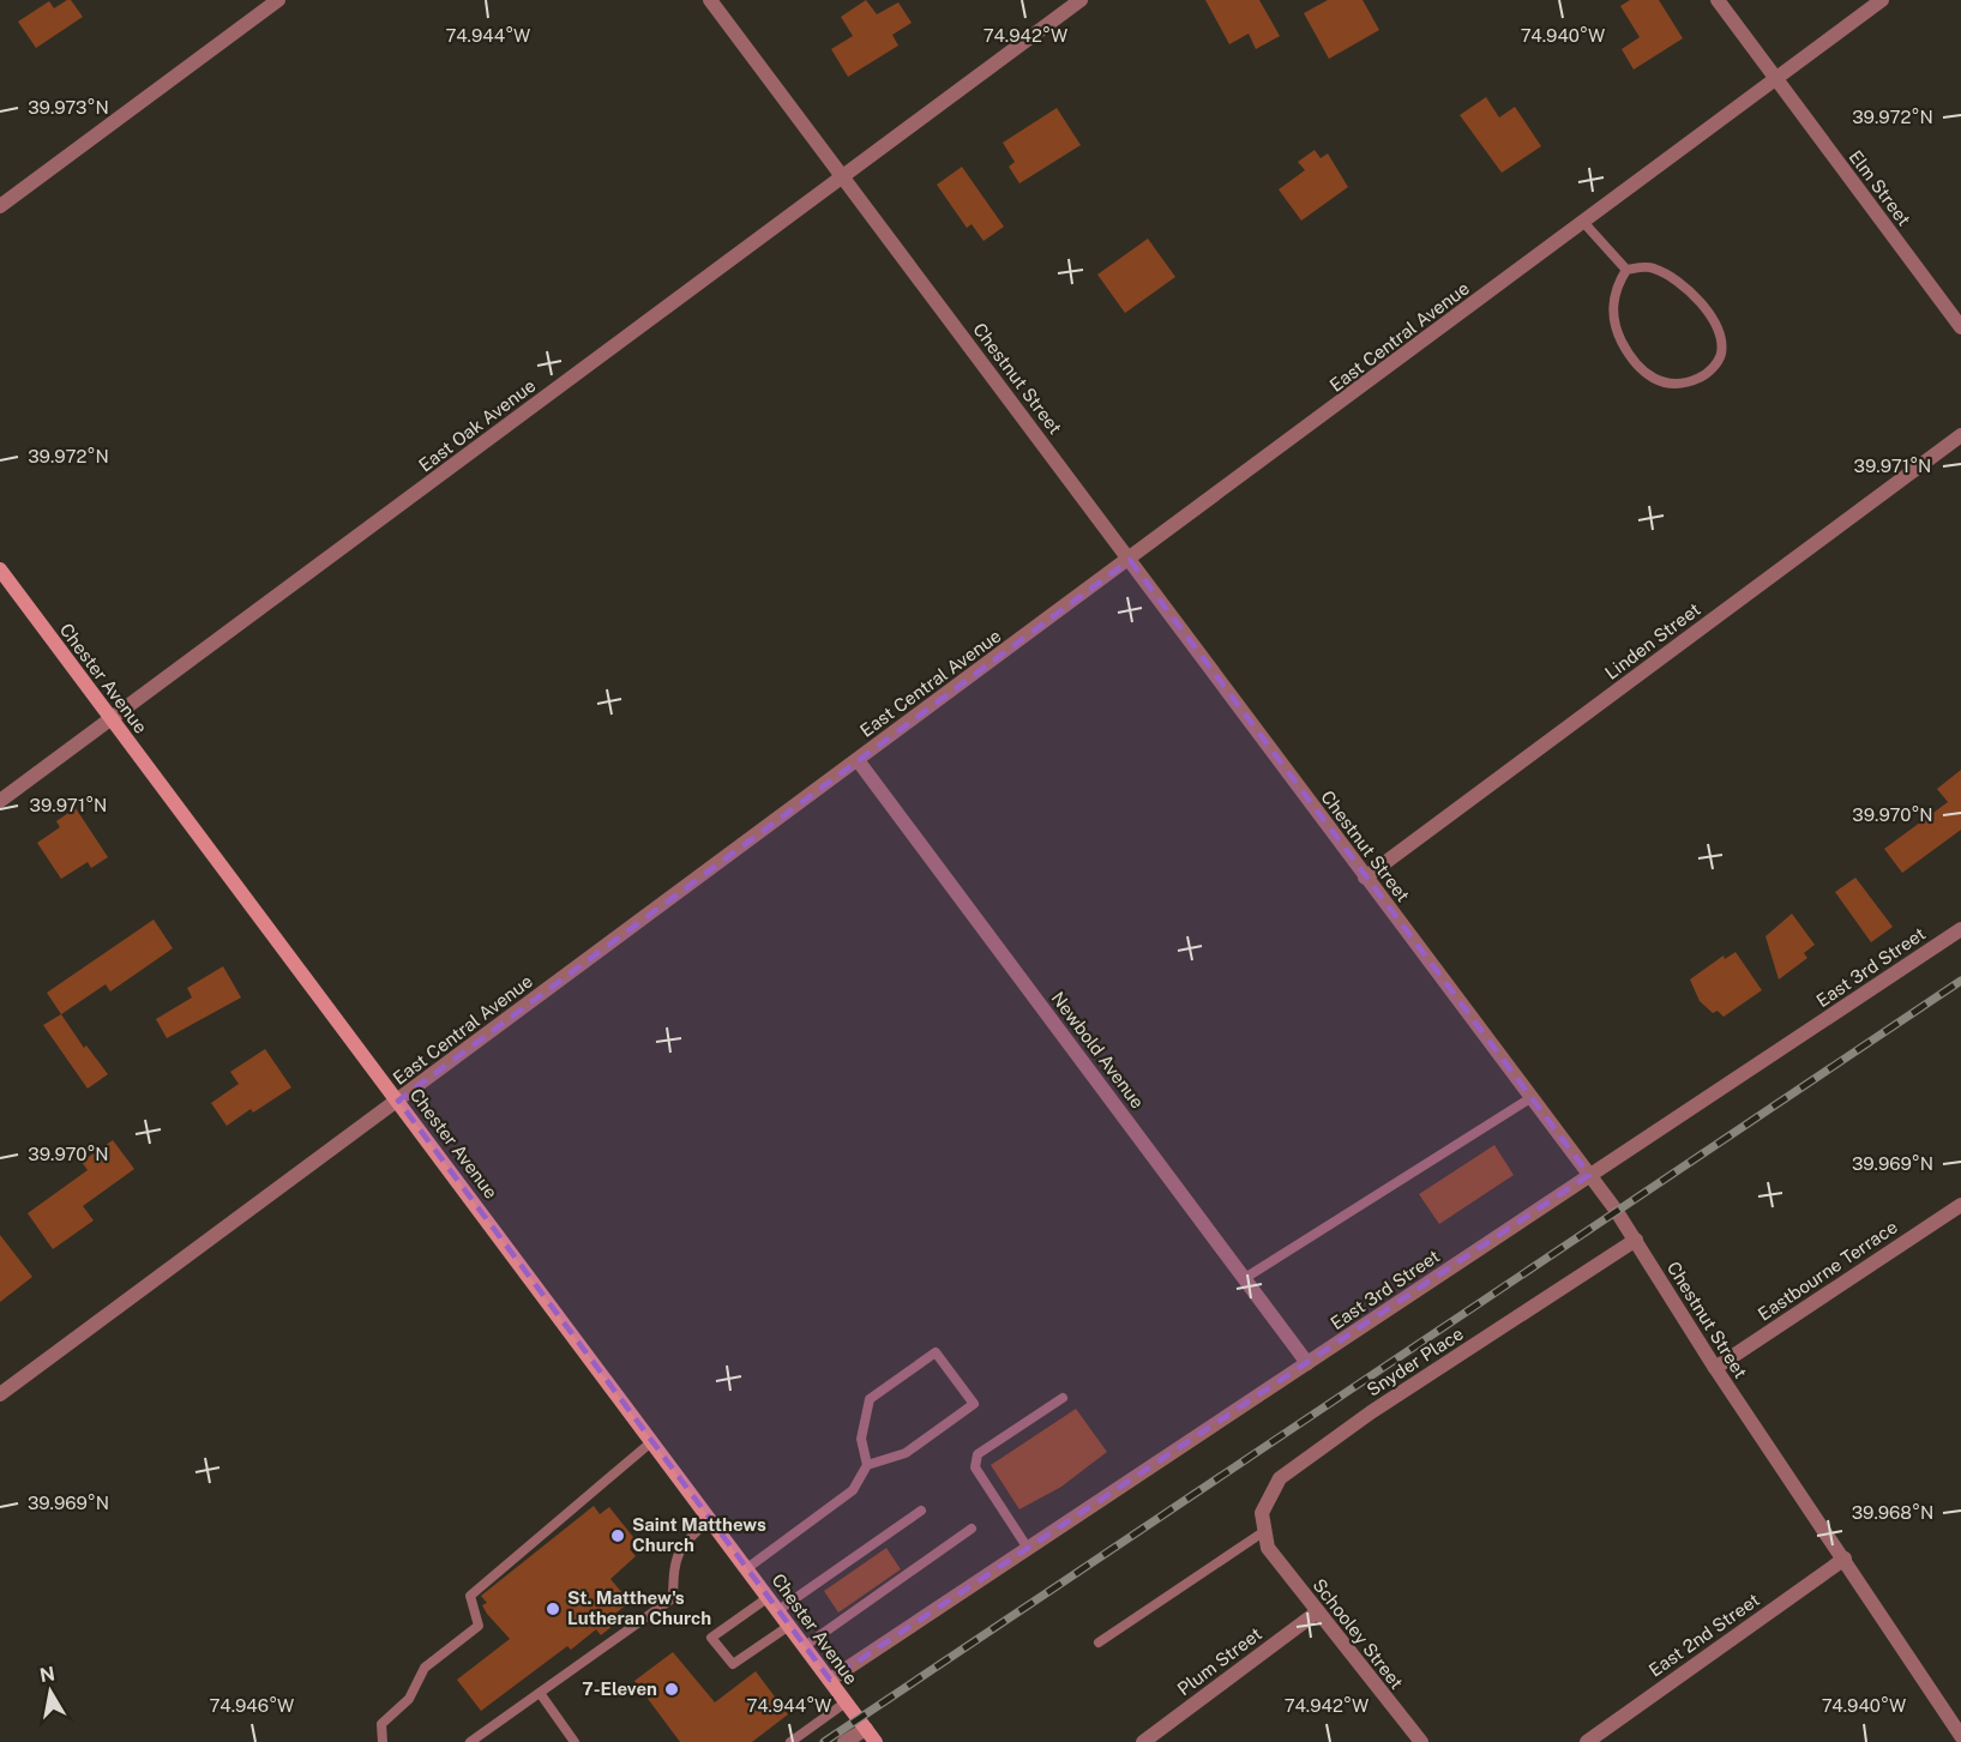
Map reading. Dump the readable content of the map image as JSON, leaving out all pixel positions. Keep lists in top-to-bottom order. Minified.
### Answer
{"streets":{"main road":["Chester Avenue"],"street":["Elm Street","East Central Avenue","Chestnut Street","East Oak Avenue","Linden Street","East 3rd Street","Newbold Avenue","Eastbourne Terrace","Snyder Place","Schooley Street","East 2nd Street","Plum Street"]},"crossings":[["Elm Street","East Central Avenue"],["East Central Avenue","Chestnut Street"],["East Central Avenue","Chester Avenue"],["East Central Avenue","Newbold Avenue"],["Chestnut Street","East Oak Avenue"],["Chestnut Street","Linden Street"],["Chestnut Street","East 3rd Street"],["Chestnut Street","Eastbourne Terrace"],["Chestnut Street","Snyder Place"],["Chestnut Street","East 2nd Street"],["East Oak Avenue","Chester Avenue"],["Chester Avenue","East 3rd Street"],["East 3rd Street","Newbold Avenue"],["Snyder Place","Schooley Street"],["Schooley Street","Plum Street"]],"places":["Saint Matthews Church","St. Matthew's Lutheran Church","7-Eleven"],"north":"top","coordinates":["74.944°W","74.942°W","74.940°W","39.973°N","39.972°N","39.971°N","39.970°N","39.969°N","39.968°N","74.946°W"]}
